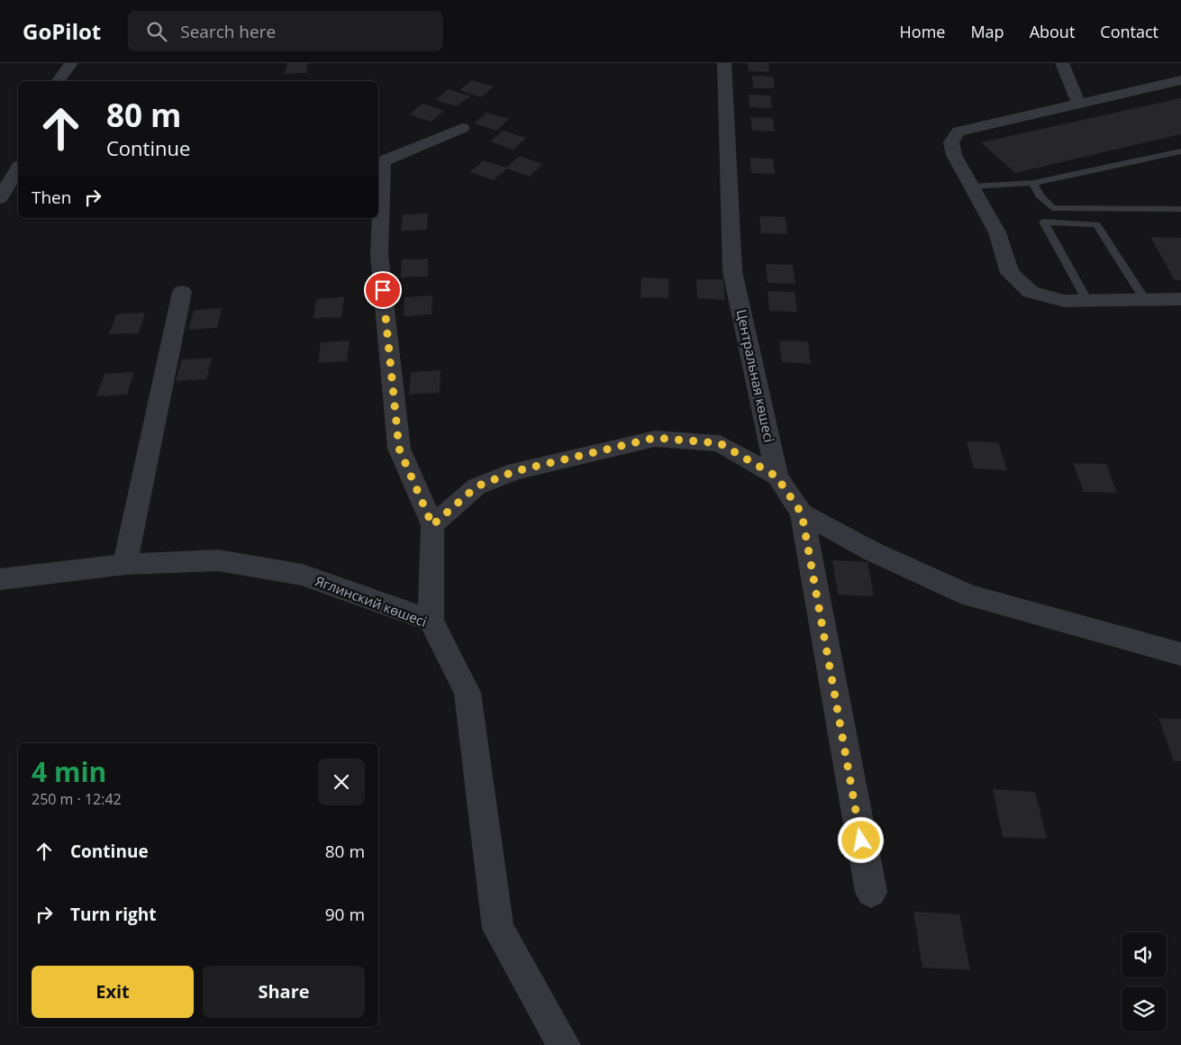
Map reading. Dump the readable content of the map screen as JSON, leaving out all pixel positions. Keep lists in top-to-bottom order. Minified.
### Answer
{"streets":{"street":["Центральная көшесі","Яглинский көшесі"]},"page":{"header":"GoPilot","search":"Search here","nav":["Home","Map","About","Contact"],"turn":["80 m","Continue"],"then":"Then","heading":["4 min","250 m · 12:42"],"list":[{"name":"Continue","value":"80 m"},{"name":"Turn right","value":"90 m"}],"buttons":["Exit","Share"]}}
